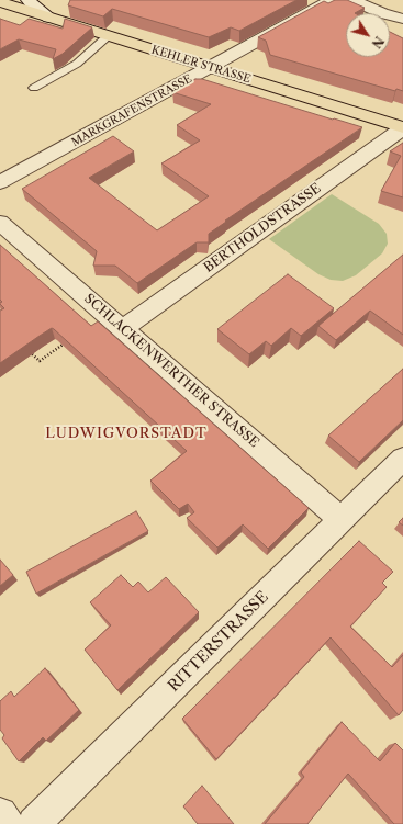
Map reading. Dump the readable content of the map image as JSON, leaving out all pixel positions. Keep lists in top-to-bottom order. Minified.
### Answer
{"streets":{"main road":["KEHLER STRASSE"],"street":["MARKGRAFENSTRASSE","BERTHOLDSTRASSE","SCHLACKENWERTHER STRASSE","RITTERSTRASSE"]},"crossings":[["KEHLER STRASSE","MARKGRAFENSTRASSE"],["KEHLER STRASSE","BERTHOLDSTRASSE"],["BERTHOLDSTRASSE","SCHLACKENWERTHER STRASSE"],["SCHLACKENWERTHER STRASSE","RITTERSTRASSE"]],"districts":["LUDWIGVORSTADT"],"north":"bottom right"}
